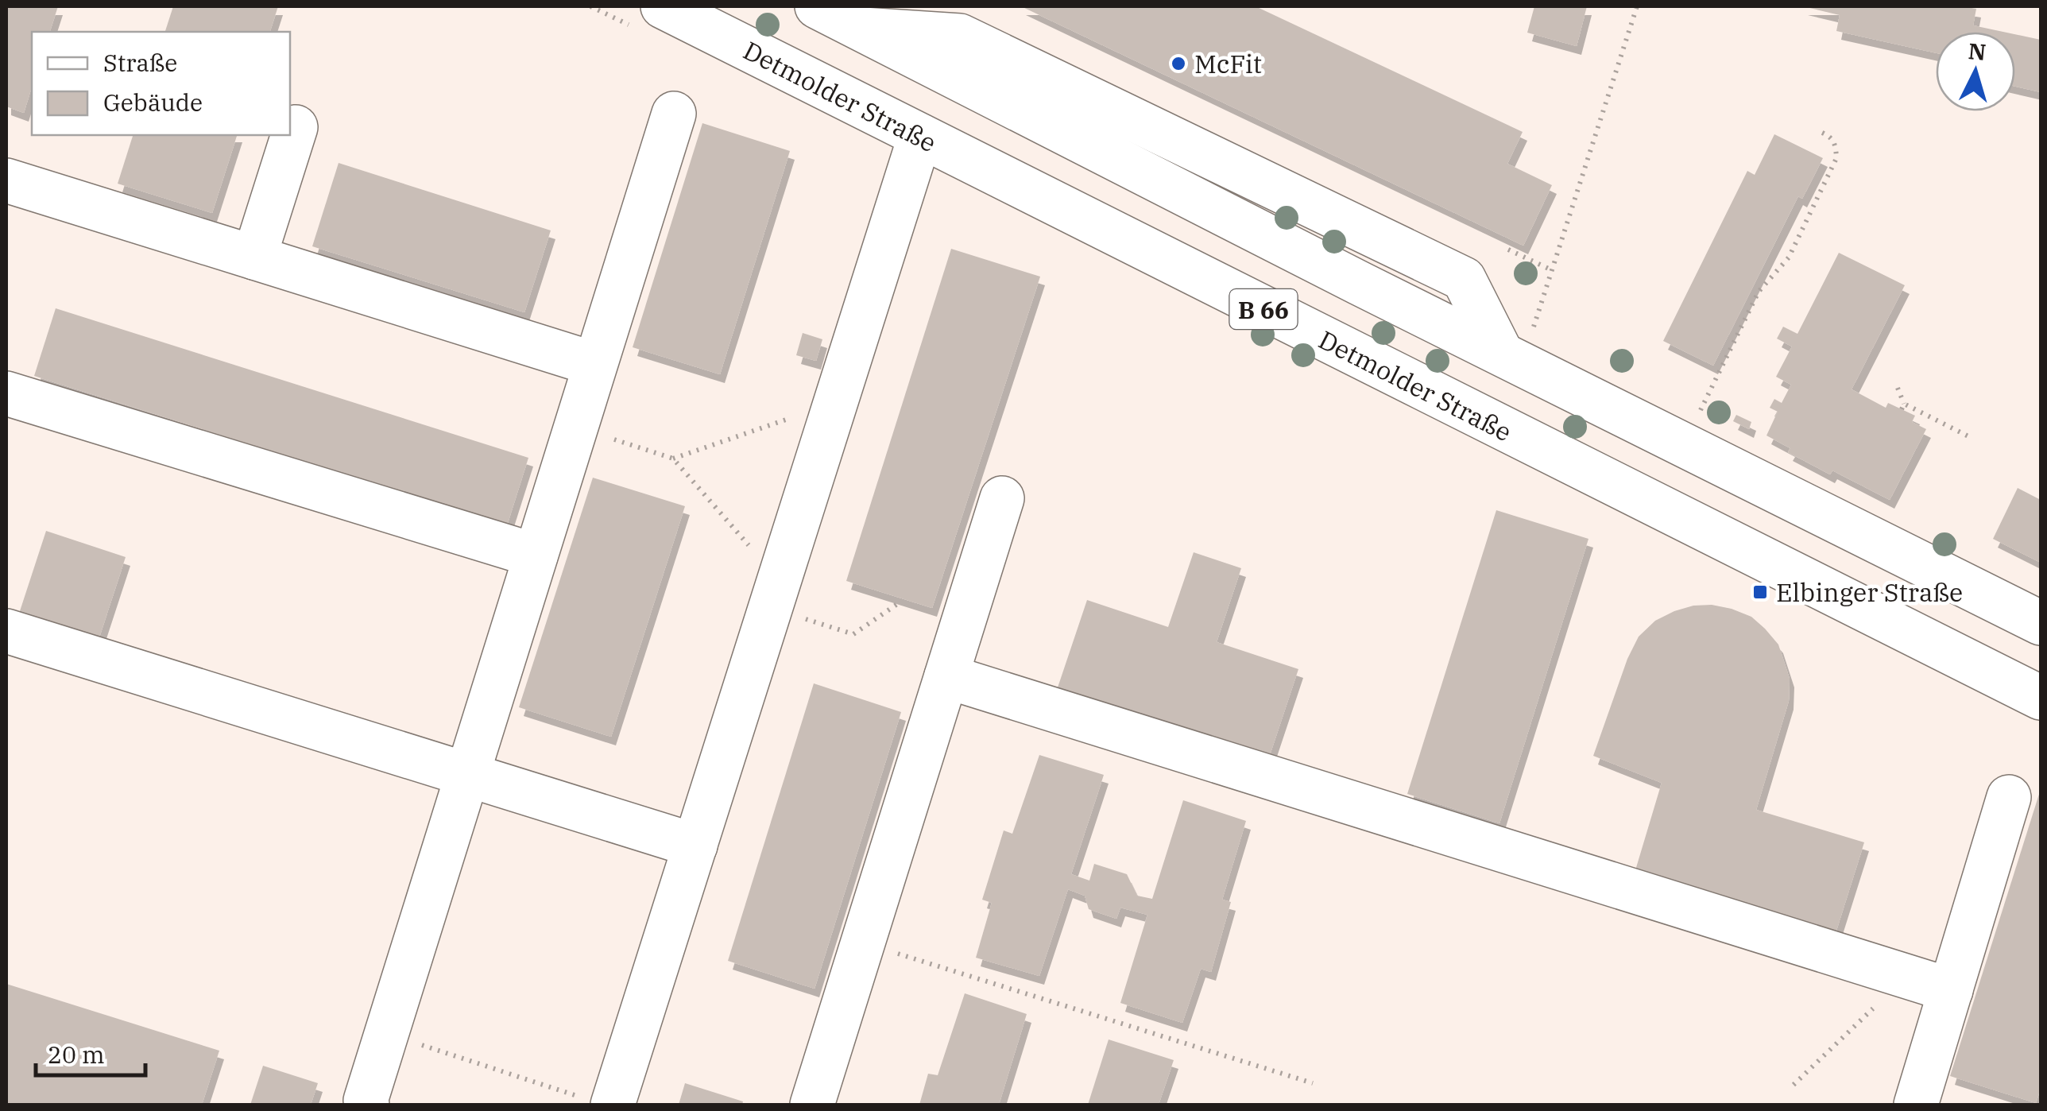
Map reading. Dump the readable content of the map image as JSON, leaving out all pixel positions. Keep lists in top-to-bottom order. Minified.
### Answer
{"streets":{"main road":["Detmolder Straße","B 66"]},"places":{"other":["McFit"],"transit":["Elbinger Straße"]},"legend":["Straße","Gebäude"],"scale_bar":"20 m","north":"top"}
